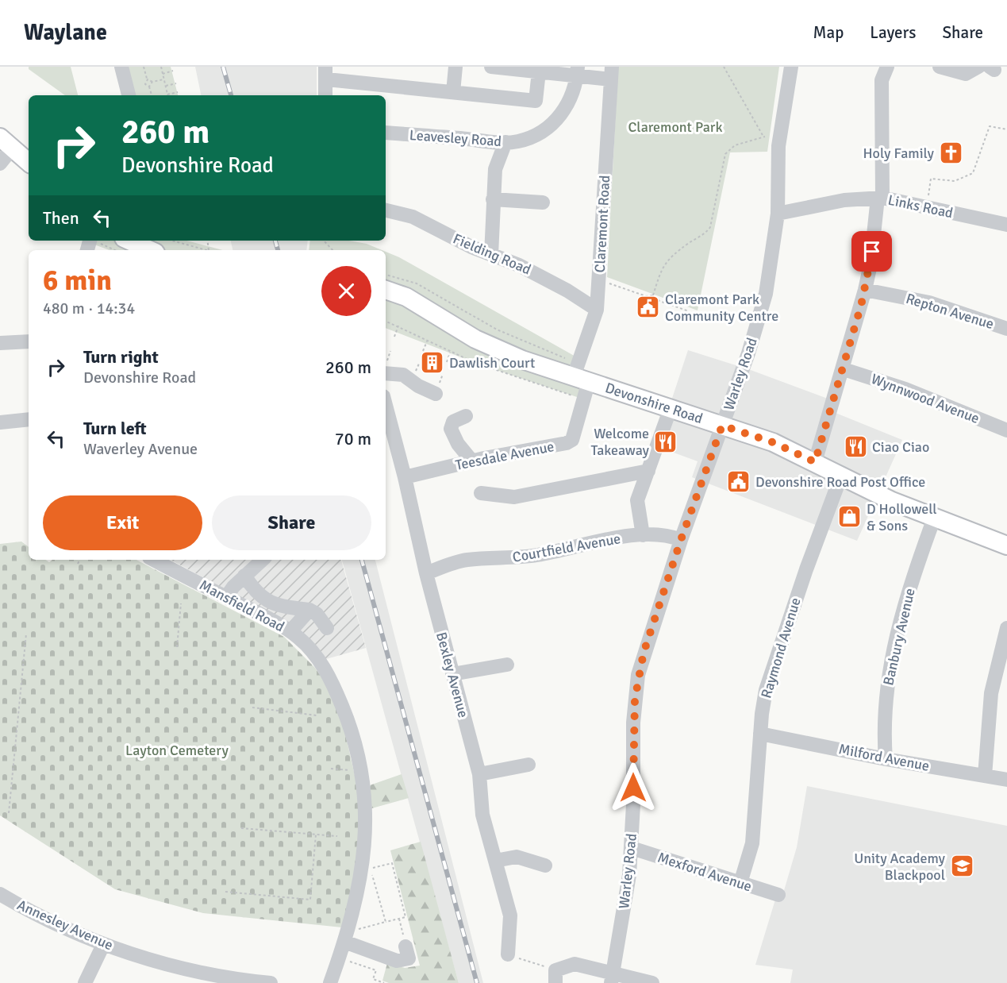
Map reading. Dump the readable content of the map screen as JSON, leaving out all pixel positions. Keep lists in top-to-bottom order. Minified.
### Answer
{"streets":{"main road":["Devonshire Road"],"street":["Leavesley Road","Links Road","Claremont Road","Fielding Road","Repton Avenue","Warley Road","Wynnwood Avenue","Teesdale Avenue","Courtfield Avenue","Mansfield Road","Banbury Avenue","Raymond Avenue","Bexley Avenue","Milford Avenue","Mexford Avenue","Annesley Avenue"]},"crossings":[["Links Road","Warley Road"],["Claremont Road","Fielding Road"],["Claremont Road","Devonshire Road"],["Claremont Road","Teesdale Avenue"],["Warley Road","Devonshire Road"],["Warley Road","Courtfield Avenue"],["Warley Road","Mexford Avenue"],["Devonshire Road","Teesdale Avenue"],["Devonshire Road","Banbury Avenue"],["Devonshire Road","Raymond Avenue"],["Teesdale Avenue","Bexley Avenue"],["Courtfield Avenue","Bexley Avenue"],["Banbury Avenue","Milford Avenue"],["Raymond Avenue","Milford Avenue"],["Raymond Avenue","Mexford Avenue"]],"parks":["Claremont Park","Layton Cemetery"],"places":{"church":["Holy Family"],"public building":["Claremont Park Community Centre","Devonshire Road Post Office"],"building":["Dawlish Court"],"restaurant":["Welcome Takeaway","Ciao Ciao"],"shop":["D Hollowell & Sons"],"school or university":["Unity Academy Blackpool"]},"page":{"header":"Waylane","nav":["Map","Layers","Share"],"turn":["260 m","Devonshire Road"],"then":"Then","heading":["6 min","480 m · 14:34"],"list":[{"name":"Turn right","note":"Devonshire Road","value":"260 m"},{"name":"Turn left","note":"Waverley Avenue","value":"70 m"}],"buttons":["Exit","Share"]}}
